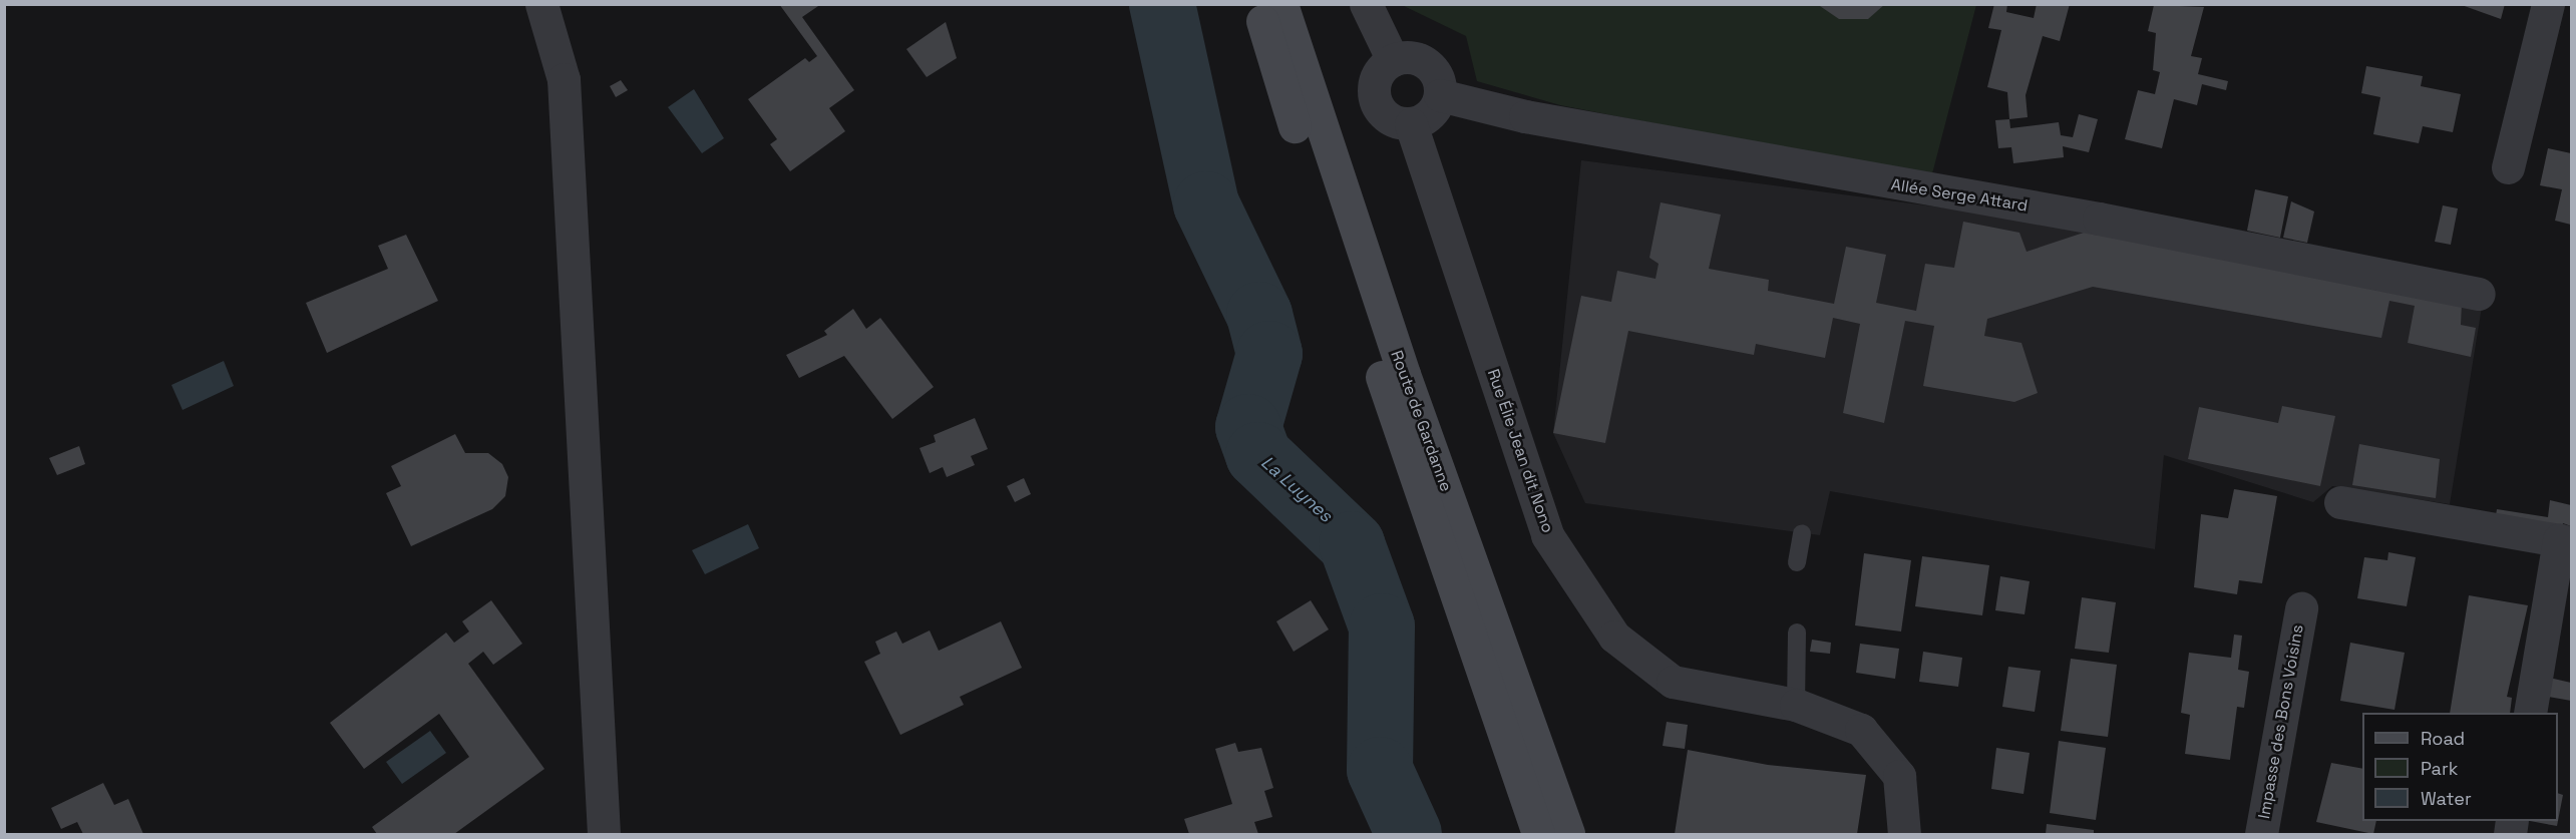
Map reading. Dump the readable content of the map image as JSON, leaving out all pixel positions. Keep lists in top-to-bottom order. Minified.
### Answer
{"streets":{"main road":["Route de Gardanne"],"street":["Allée Serge Attard","Rue Élie Jean dit Nono","Impasse des Bons Voisins"]},"crossings":[["Allée Serge Attard","Rue Élie Jean dit Nono"]],"water":["La Luynes"],"legend":["Road","Park","Water"]}
